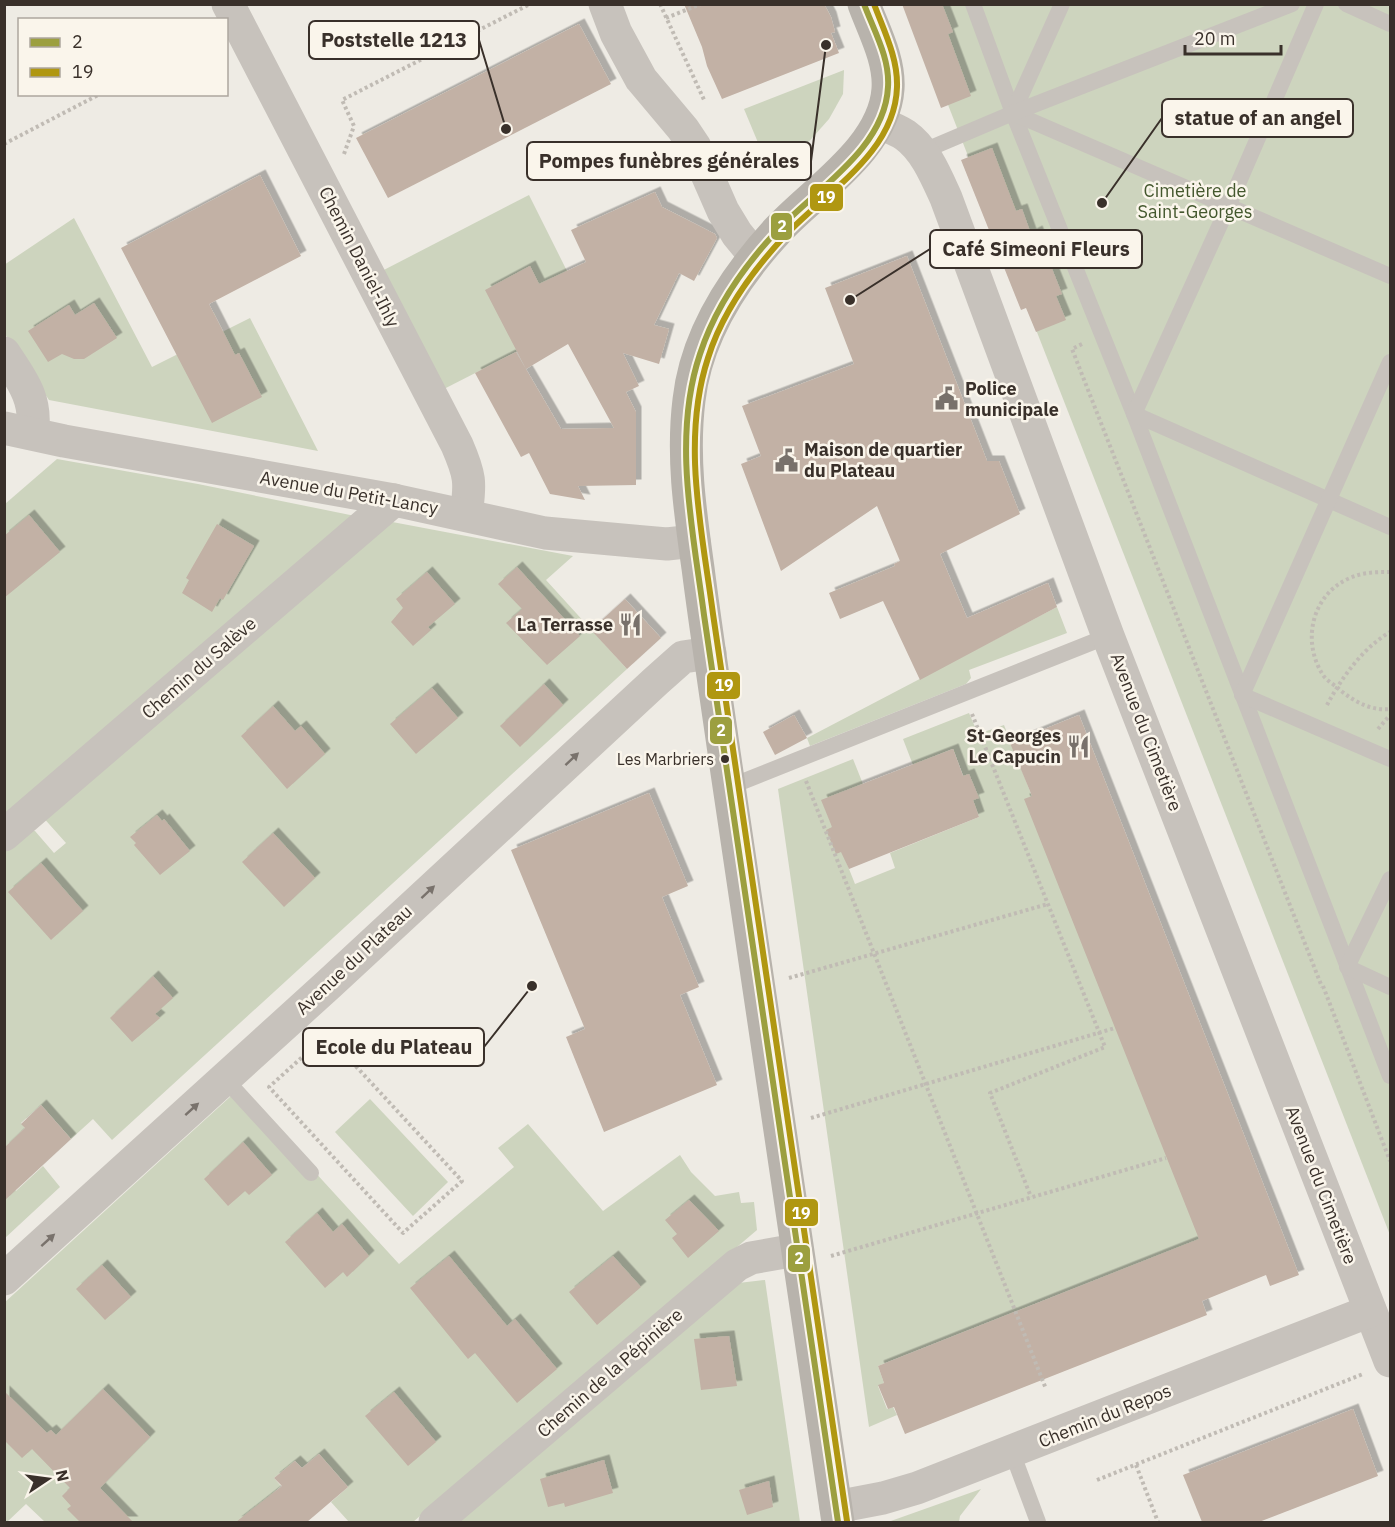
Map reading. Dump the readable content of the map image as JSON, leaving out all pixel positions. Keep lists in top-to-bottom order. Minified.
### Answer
{"streets":{"street":["Chemin Daniel-Ihly","Avenue du Petit-Lancy","Chemin du Salève","Avenue du Cimetière","Avenue du Plateau","Chemin de la Pépinière","Chemin du Repos"]},"crossings":[["Chemin Daniel-Ihly","Avenue du Petit-Lancy"],["Avenue du Petit-Lancy","Chemin du Salève"],["Avenue du Cimetière","Chemin du Repos"]],"one_way":["Avenue du Plateau"],"parks":["Cimetière de Saint-Georges"],"places":{"other":["Pompes funèbres générales","Poststelle 1213","statue of an angel","Café Simeoni Fleurs","Les Marbriers","Ecole du Plateau"],"public building":["Police municipale","Maison de quartier du Plateau"],"restaurant":["La Terrasse","St-Georges Le Capucin"]},"lines":["transit line 2","transit line 19"],"legend":["2","19"],"scale_bar":"20 m","north":"right"}
